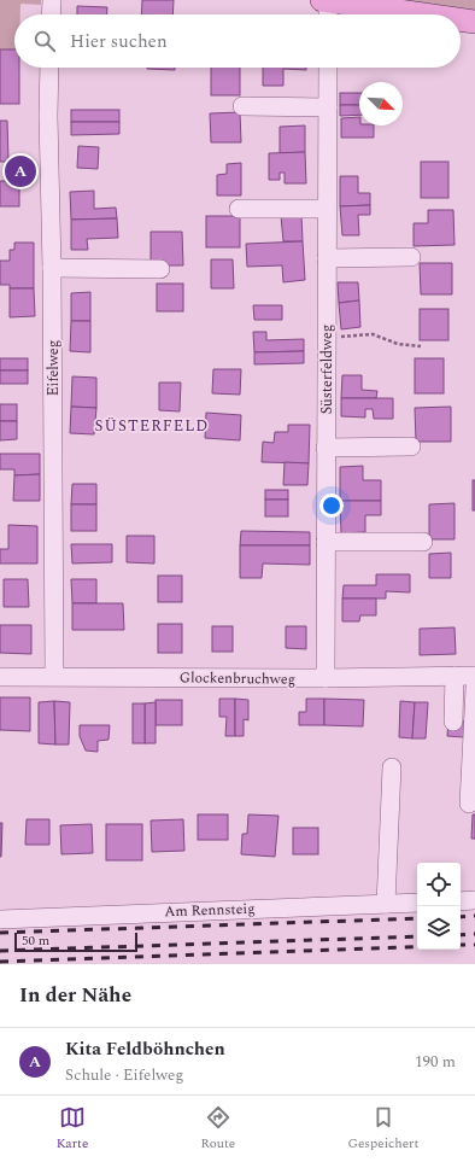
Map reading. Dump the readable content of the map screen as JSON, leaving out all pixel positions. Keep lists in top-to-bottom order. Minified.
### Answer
{"streets":{"street":["Eifelweg","Süsterfeldweg","Glockenbruchweg","Am Rennsteig"]},"crossings":[["Eifelweg","Glockenbruchweg"],["Süsterfeldweg","Glockenbruchweg"]],"districts":["SÜSTERFELD"],"scale_bar":"50 m","north":"bottom right","page":{"search":"Hier suchen","pins":"A","scale":"50 m","heading":"In der Nähe","list":[{"mark":"A","name":"Kita Feldböhnchen","note":"Schule · Eifelweg","value":"190 m"}],"nav":["Karte","Route","Gespeichert"]}}
